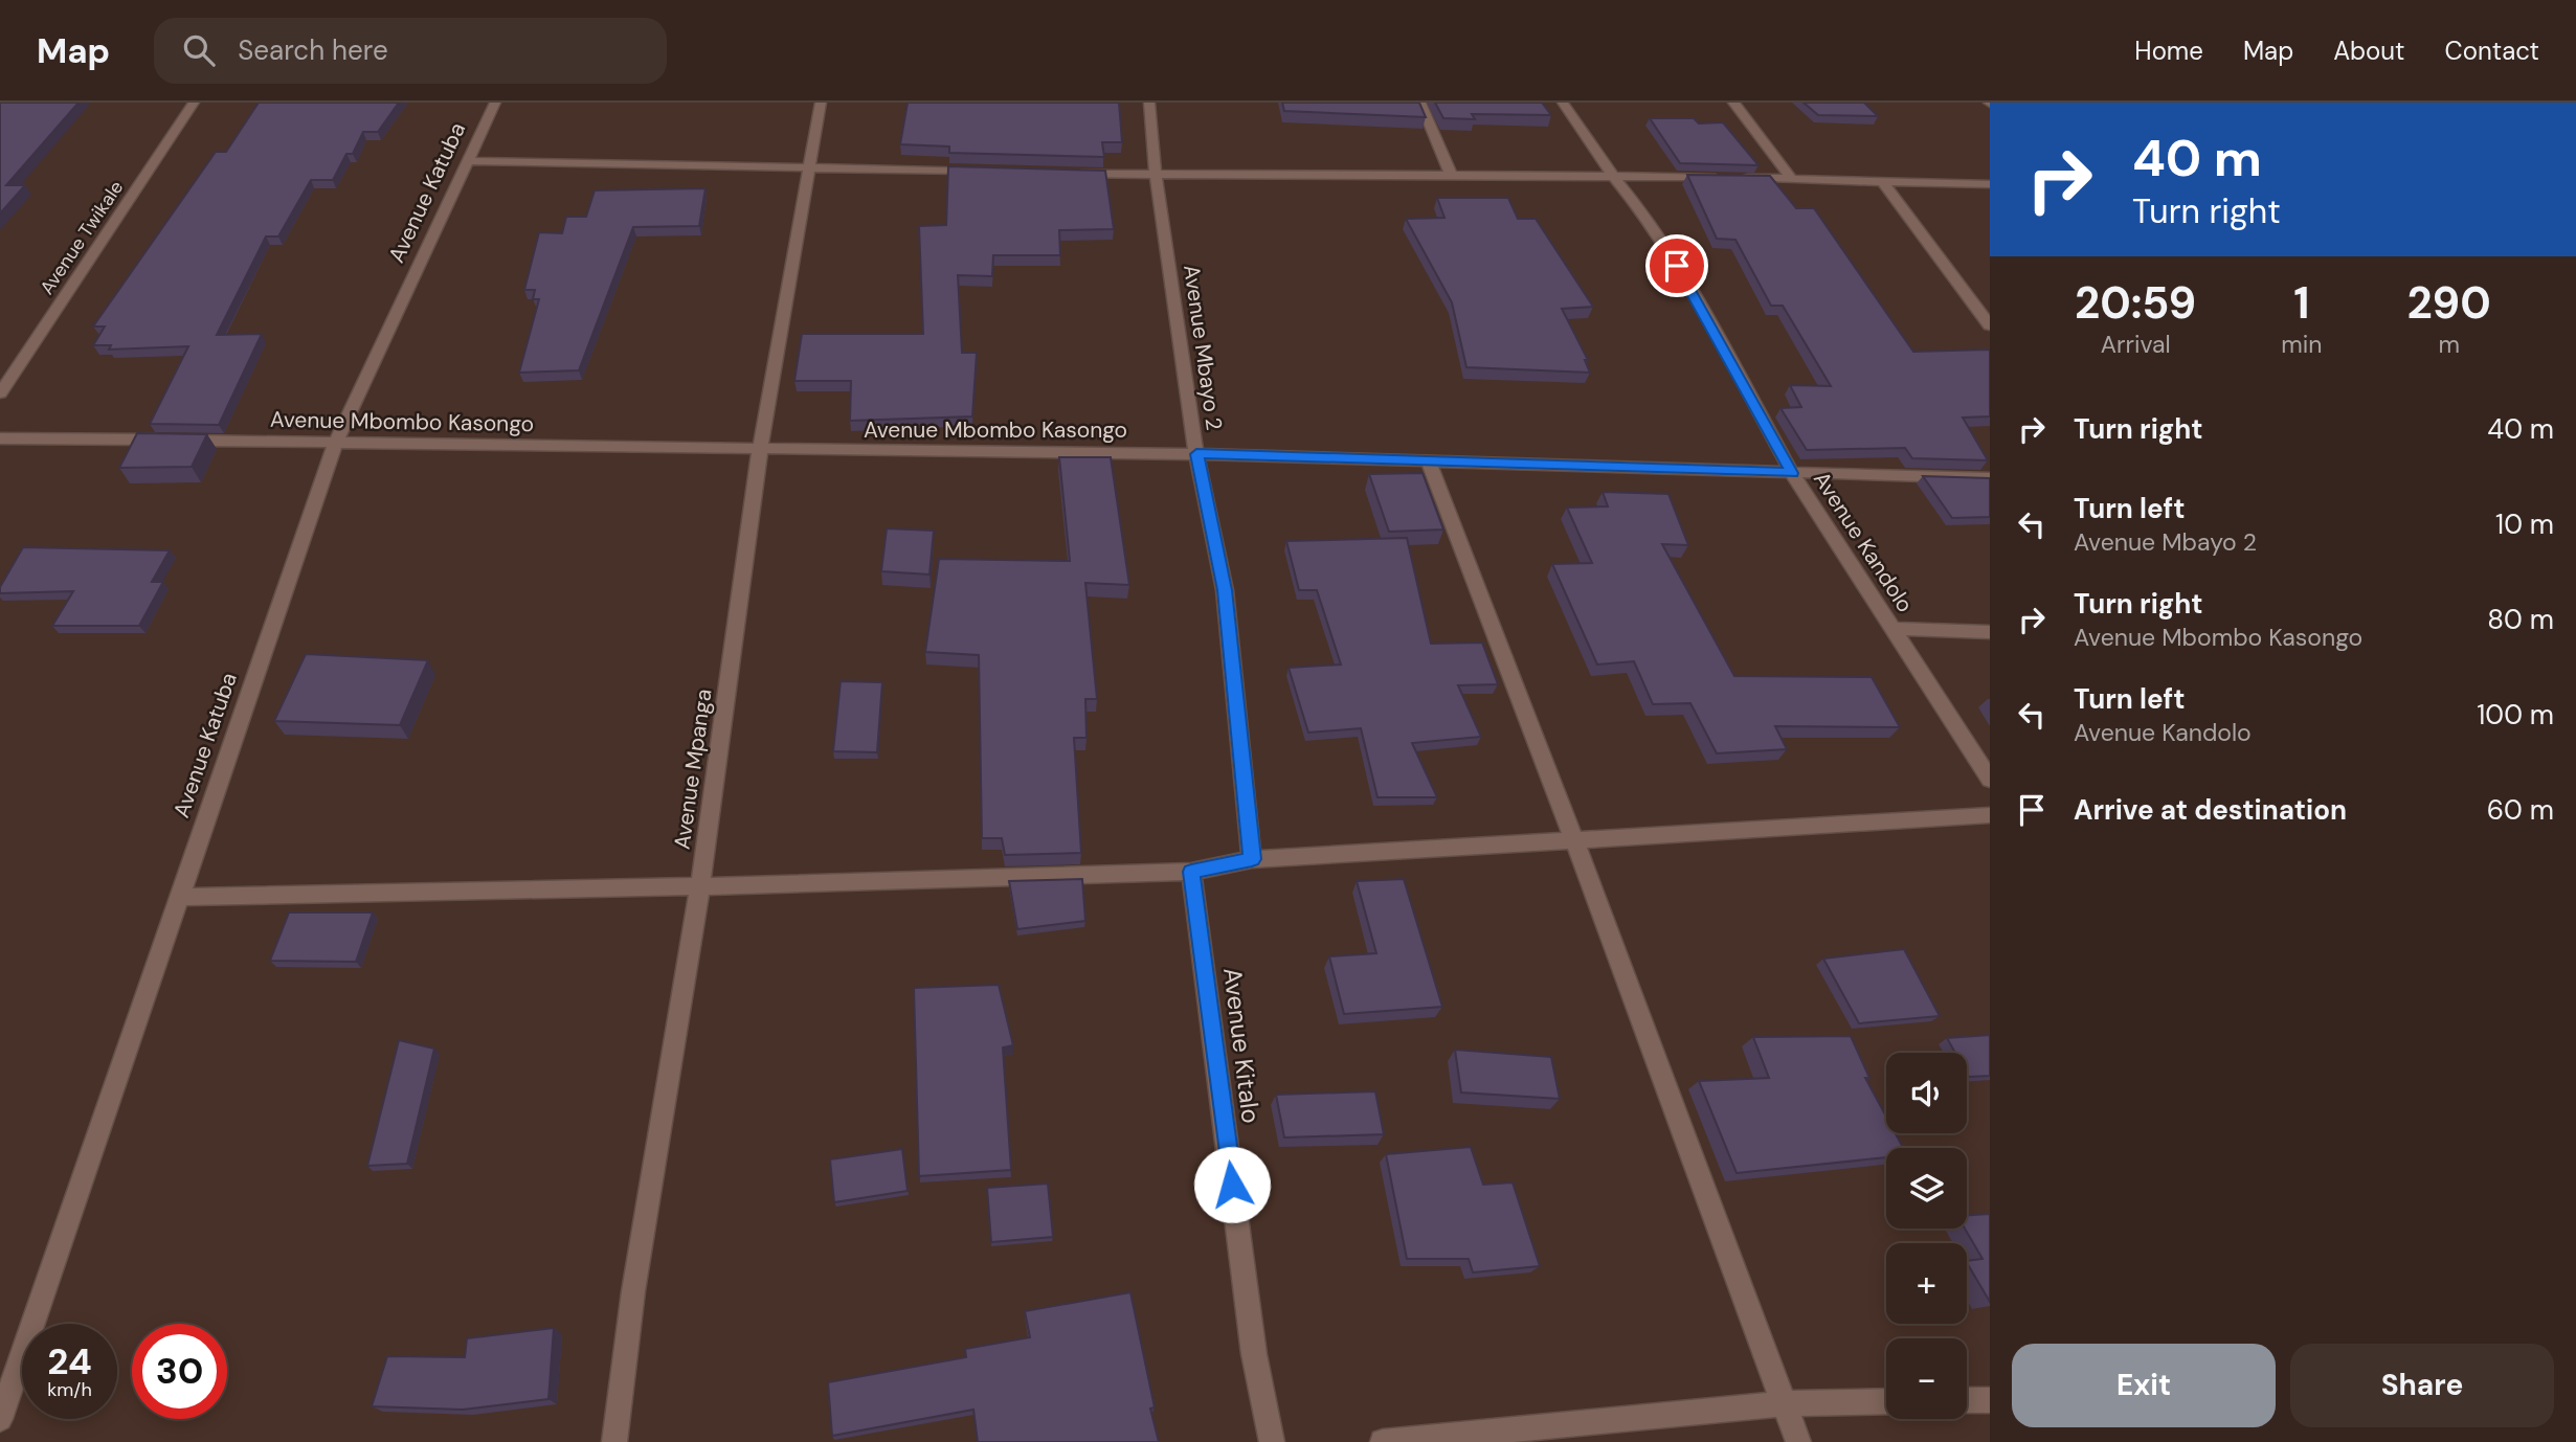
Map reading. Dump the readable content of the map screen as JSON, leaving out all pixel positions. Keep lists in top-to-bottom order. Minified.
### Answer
{"streets":{"street":["Avenue Katuba","Avenue Twikale","Avenue Mbayo 2","Avenue Mbombo Kasongo","Avenue Kandolo","Avenue Mpanga","Avenue Kitalo"]},"crossings":[["Avenue Katuba","Avenue Mbombo Kasongo"],["Avenue Mbayo 2","Avenue Mbombo Kasongo"],["Avenue Mbombo Kasongo","Avenue Kandolo"],["Avenue Mbombo Kasongo","Avenue Mpanga"]],"page":{"header":"Map","search":"Search here","nav":["Home","Map","About","Contact"],"turn":["40 m","Turn right"],"eta":["20:59","Arrival","1","min","290","m"],"list":[{"name":"Turn right","value":"40 m"},{"name":"Turn left","note":"Avenue Mbayo 2","value":"10 m"},{"name":"Turn right","note":"Avenue Mbombo Kasongo","value":"80 m"},{"name":"Turn left","note":"Avenue Kandolo","value":"100 m"},{"name":"Arrive at destination","value":"60 m"}],"map_buttons":["+","−"],"speed":"24 km/h","limit":"30","buttons":["Exit","Share"]}}
